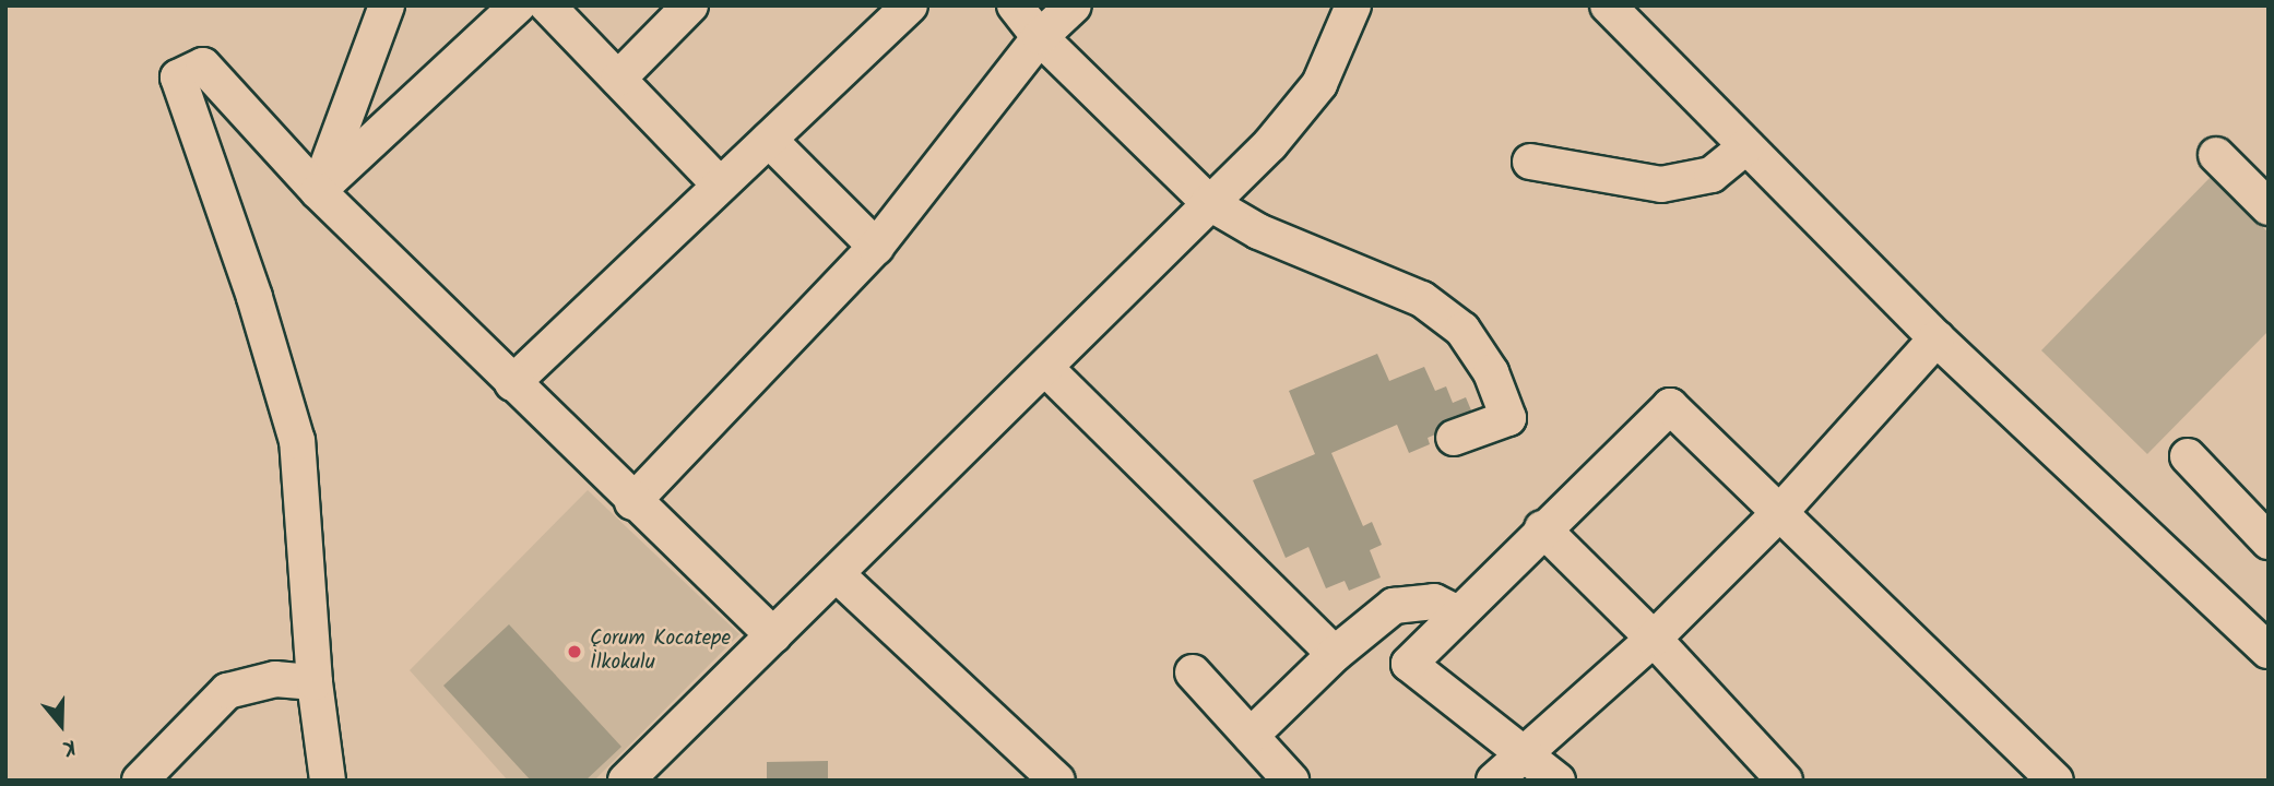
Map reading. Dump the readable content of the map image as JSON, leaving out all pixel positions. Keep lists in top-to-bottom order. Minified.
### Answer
{"places":["Çorum Kocatepe İlkokulu"],"north":"bottom"}
